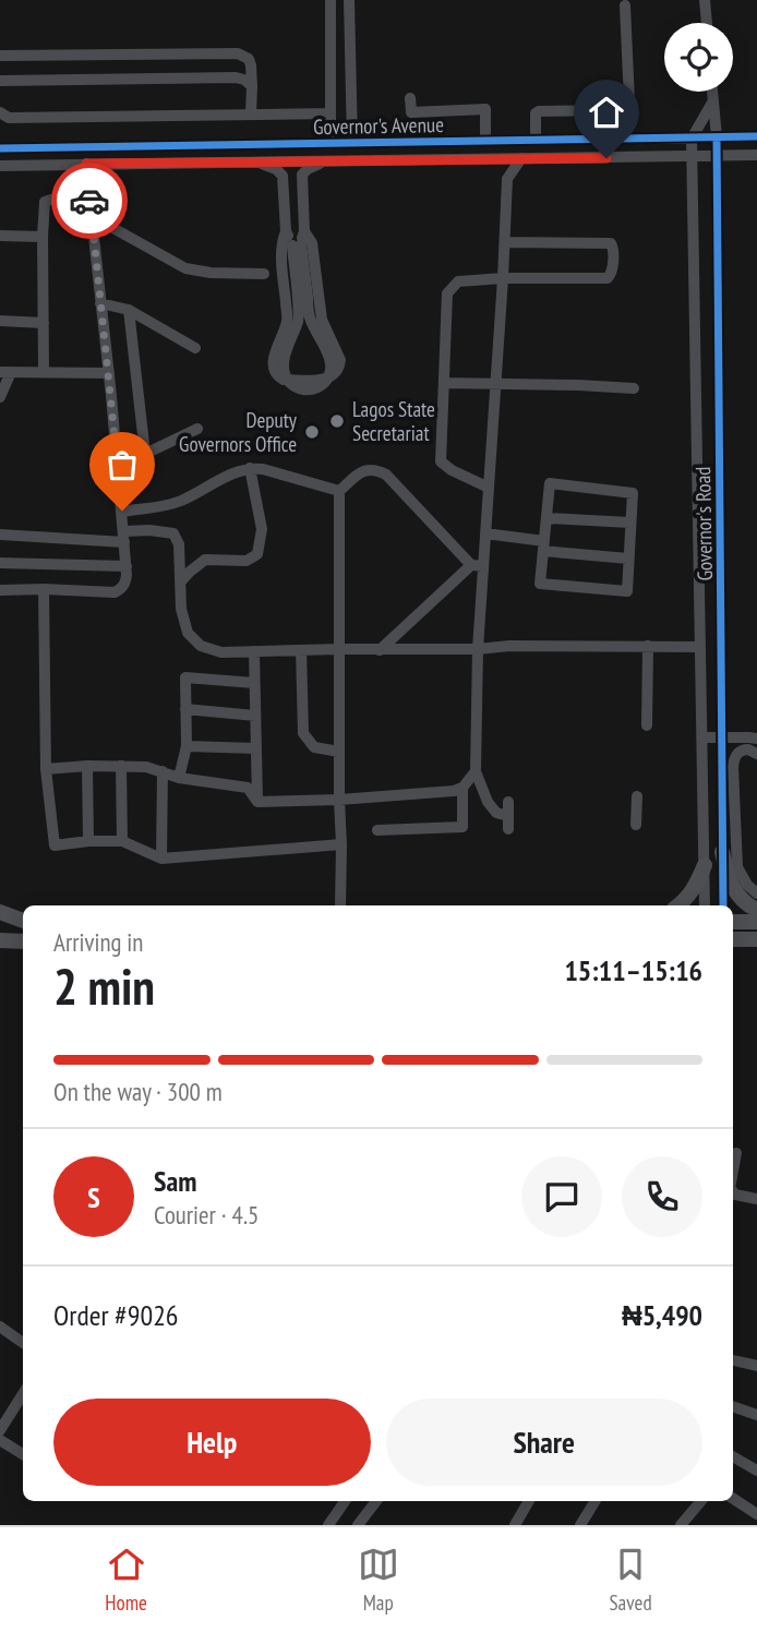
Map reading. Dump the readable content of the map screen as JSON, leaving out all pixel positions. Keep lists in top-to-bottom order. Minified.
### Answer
{"streets":{"street":["Governor's Avenue","Governor's Road"]},"crossings":[["Governor's Avenue","Governor's Road"]],"places":["Lagos State Secretariat","Deputy Governors Office"],"page":{"heading":["2 min","Arriving in","15:11–15:16"],"panel":["Sam","Courier · 4.5","Order #9026","₦5,490"],"bar":"On the way · 300 m","round":"S","buttons":["Help","Share"],"tabs":["Home","Map","Saved"]}}
